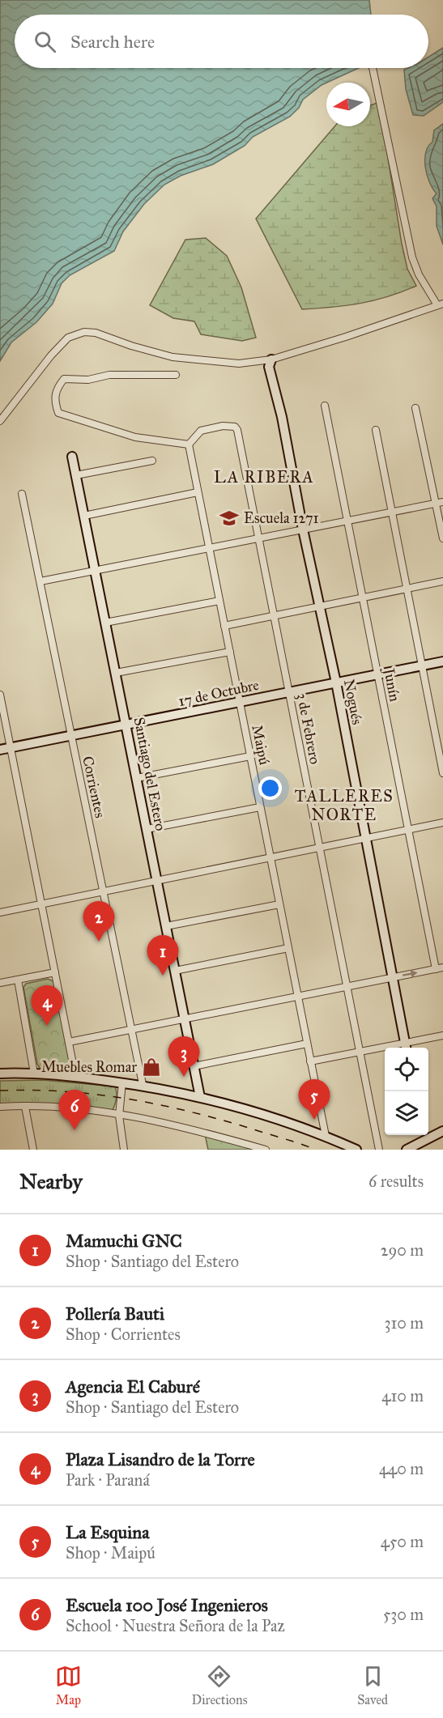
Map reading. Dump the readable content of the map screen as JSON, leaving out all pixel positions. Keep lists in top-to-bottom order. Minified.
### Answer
{"streets":{"street":["Junín","17 de Octubre","Nogués","3 de Febrero","Maipú","Santiago del Estero","Corrientes"]},"crossings":[["Junín","17 de Octubre"],["17 de Octubre","Nogués"],["17 de Octubre","3 de Febrero"],["17 de Octubre","Maipú"],["17 de Octubre","Santiago del Estero"],["17 de Octubre","Corrientes"],["3 de Febrero","Maipú"]],"districts":["LA RIBERA","TALLERES NORTE"],"places":{"school or university":["Escuela 1271"],"shop":["Muebles Romar"]},"north":"left","page":{"search":"Search here","pins":["2","1","4","3","5","6"],"heading":["Nearby","6 results"],"list":[{"mark":"1","name":"Mamuchi GNC","note":"Shop · Santiago del Estero","value":"290 m"},{"mark":"2","name":"Pollería Bauti","note":"Shop · Corrientes","value":"310 m"},{"mark":"3","name":"Agencia El Caburé","note":"Shop · Santiago del Estero","value":"410 m"},{"mark":"4","name":"Plaza Lisandro de la Torre","note":"Park · Paraná","value":"440 m"},{"mark":"5","name":"La Esquina","note":"Shop · Maipú","value":"450 m"},{"mark":"6","name":"Escuela 100 José Ingenieros","note":"School · Nuestra Señora de la Paz","value":"530 m"}],"nav":["Map","Directions","Saved"]}}
